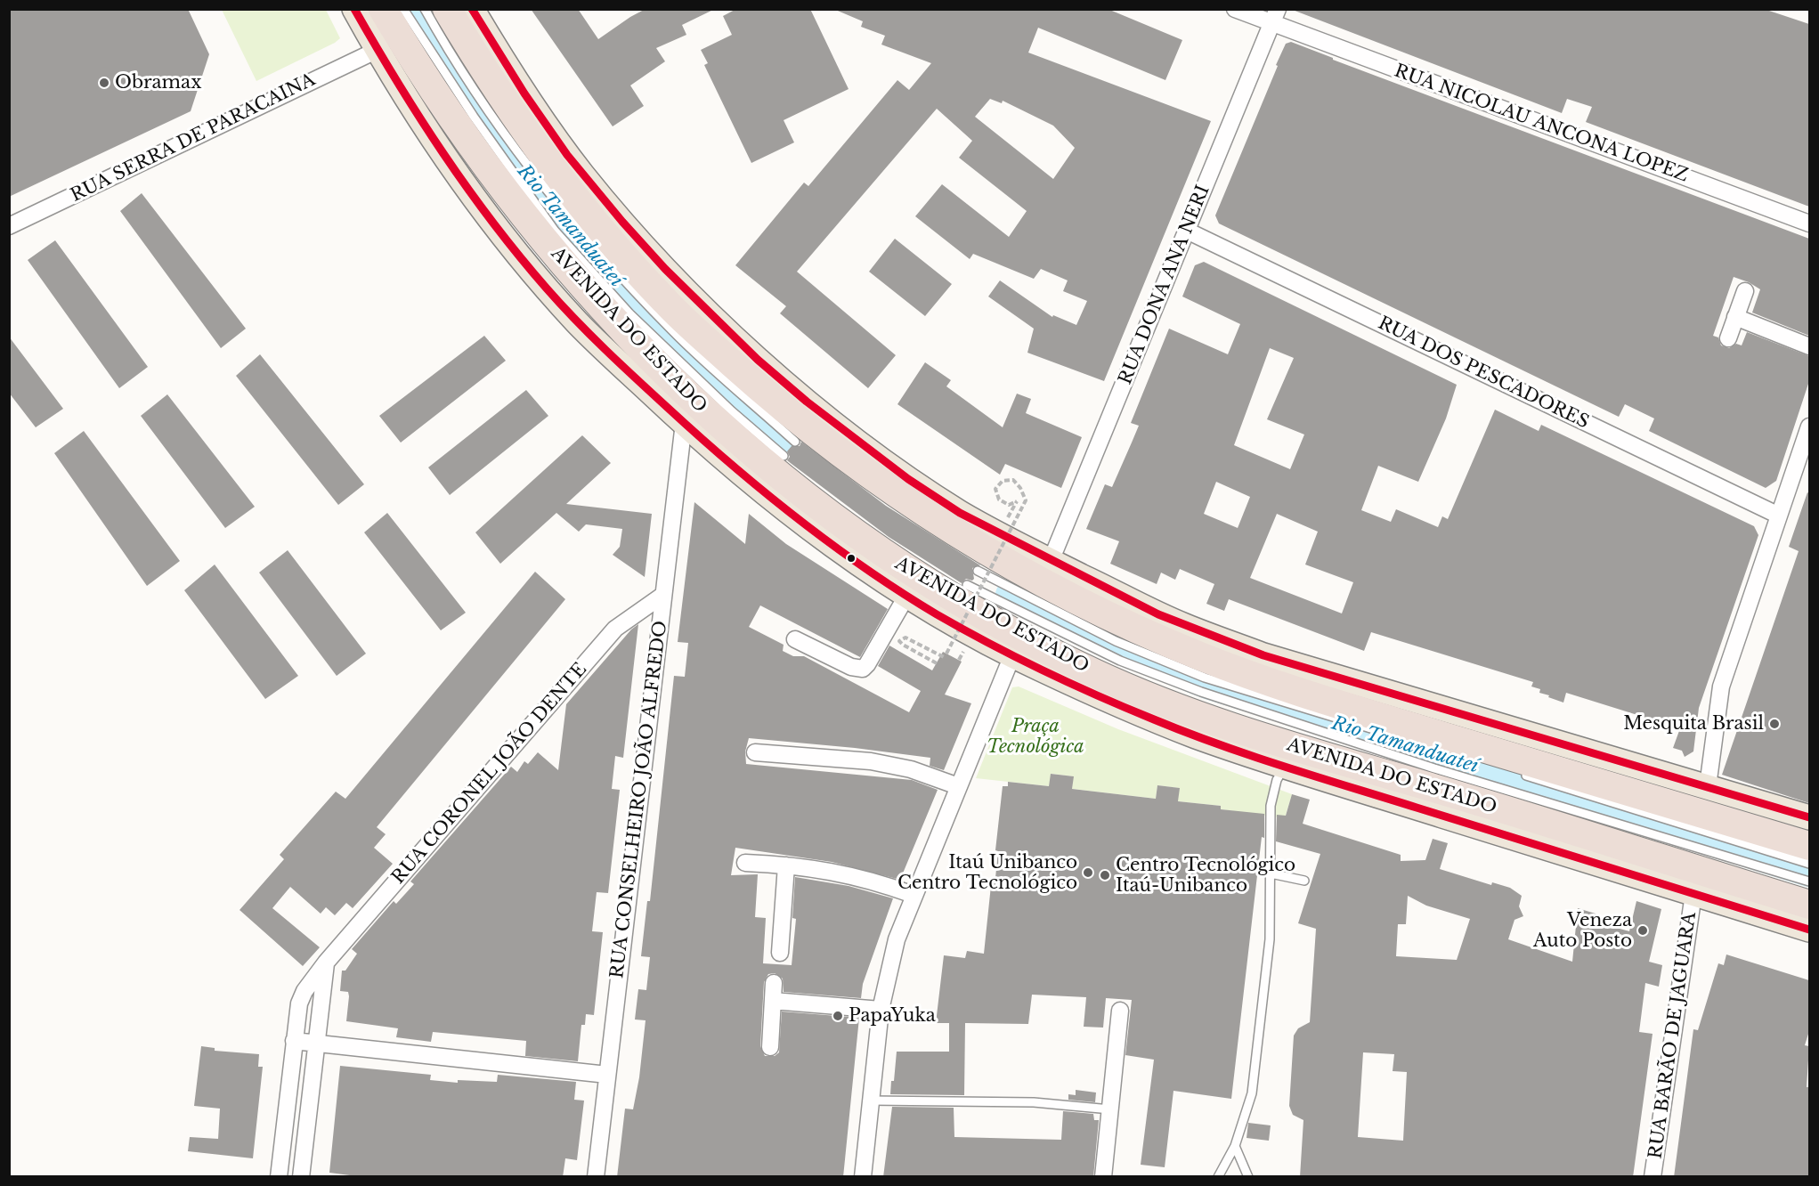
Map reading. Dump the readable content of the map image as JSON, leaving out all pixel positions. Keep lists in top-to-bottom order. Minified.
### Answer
{"streets":{"highway":["AVENIDA DO ESTADO"],"street":["RUA NICOLAU ANCONA LOPEZ","RUA SERRA DE PARACAINA","RUA DONA ANA NERI","RUA DOS PESCADORES","RUA CORONEL JOÃO DENTE","RUA CONSELHEIRO JOÃO ALFREDO","RUA BARÃO DE JAGUARA"]},"crossings":[["RUA NICOLAU ANCONA LOPEZ","RUA DONA ANA NERI"],["RUA SERRA DE PARACAINA","AVENIDA DO ESTADO"],["RUA DONA ANA NERI","RUA DOS PESCADORES"],["AVENIDA DO ESTADO","RUA CONSELHEIRO JOÃO ALFREDO"],["AVENIDA DO ESTADO","RUA BARÃO DE JAGUARA"],["RUA CORONEL JOÃO DENTE","RUA CONSELHEIRO JOÃO ALFREDO"]],"water":["Rio Tamanduateí"],"parks":["Praça Tecnológica"],"places":["Obramax","Mesquita Brasil","Itaú Unibanco Centro Tecnológico","Centro Tecnológico Itaú-Unibanco","Veneza Auto Posto","PapaYuka"]}
